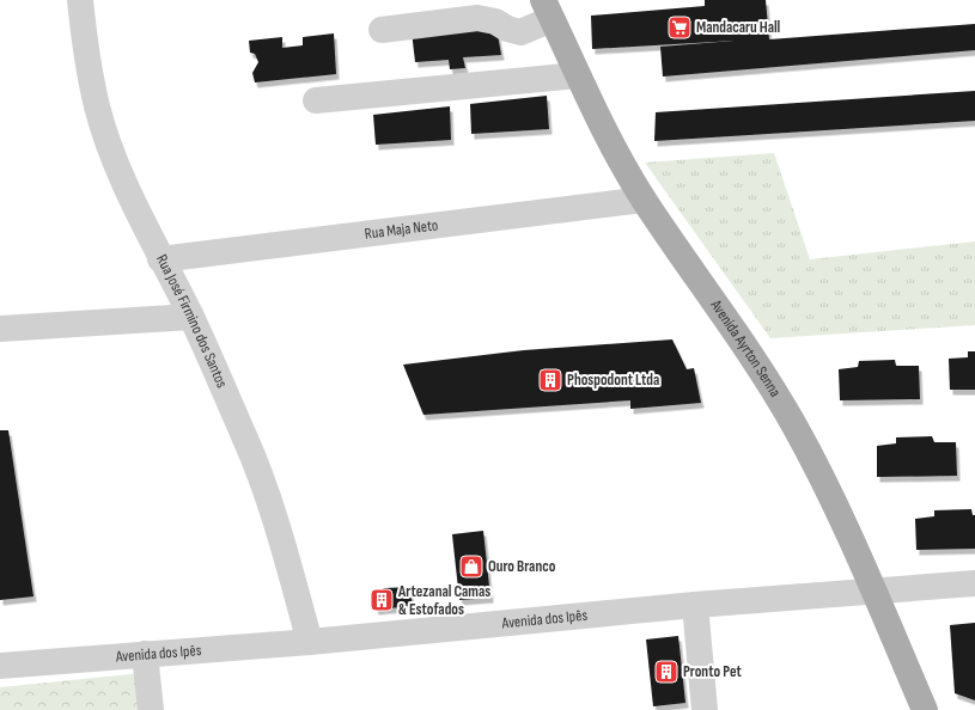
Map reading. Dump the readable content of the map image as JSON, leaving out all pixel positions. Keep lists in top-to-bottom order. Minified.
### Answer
{"streets":{"main road":["Avenida Ayrton Senna"],"street":["Rua Maja Neto","Rua José Firmino dos Santos","Avenida dos Ipês"]},"crossings":[["Rua Maja Neto","Rua José Firmino dos Santos"],["Rua Maja Neto","Avenida Ayrton Senna"],["Rua José Firmino dos Santos","Avenida dos Ipês"],["Avenida Ayrton Senna","Avenida dos Ipês"]],"places":{"supermarket":["Mandacaru Hall"],"building":["Phospodont Ltda","Artezanal Camas & Estofados","Pronto Pet"],"shop":["Ouro Branco"]}}
